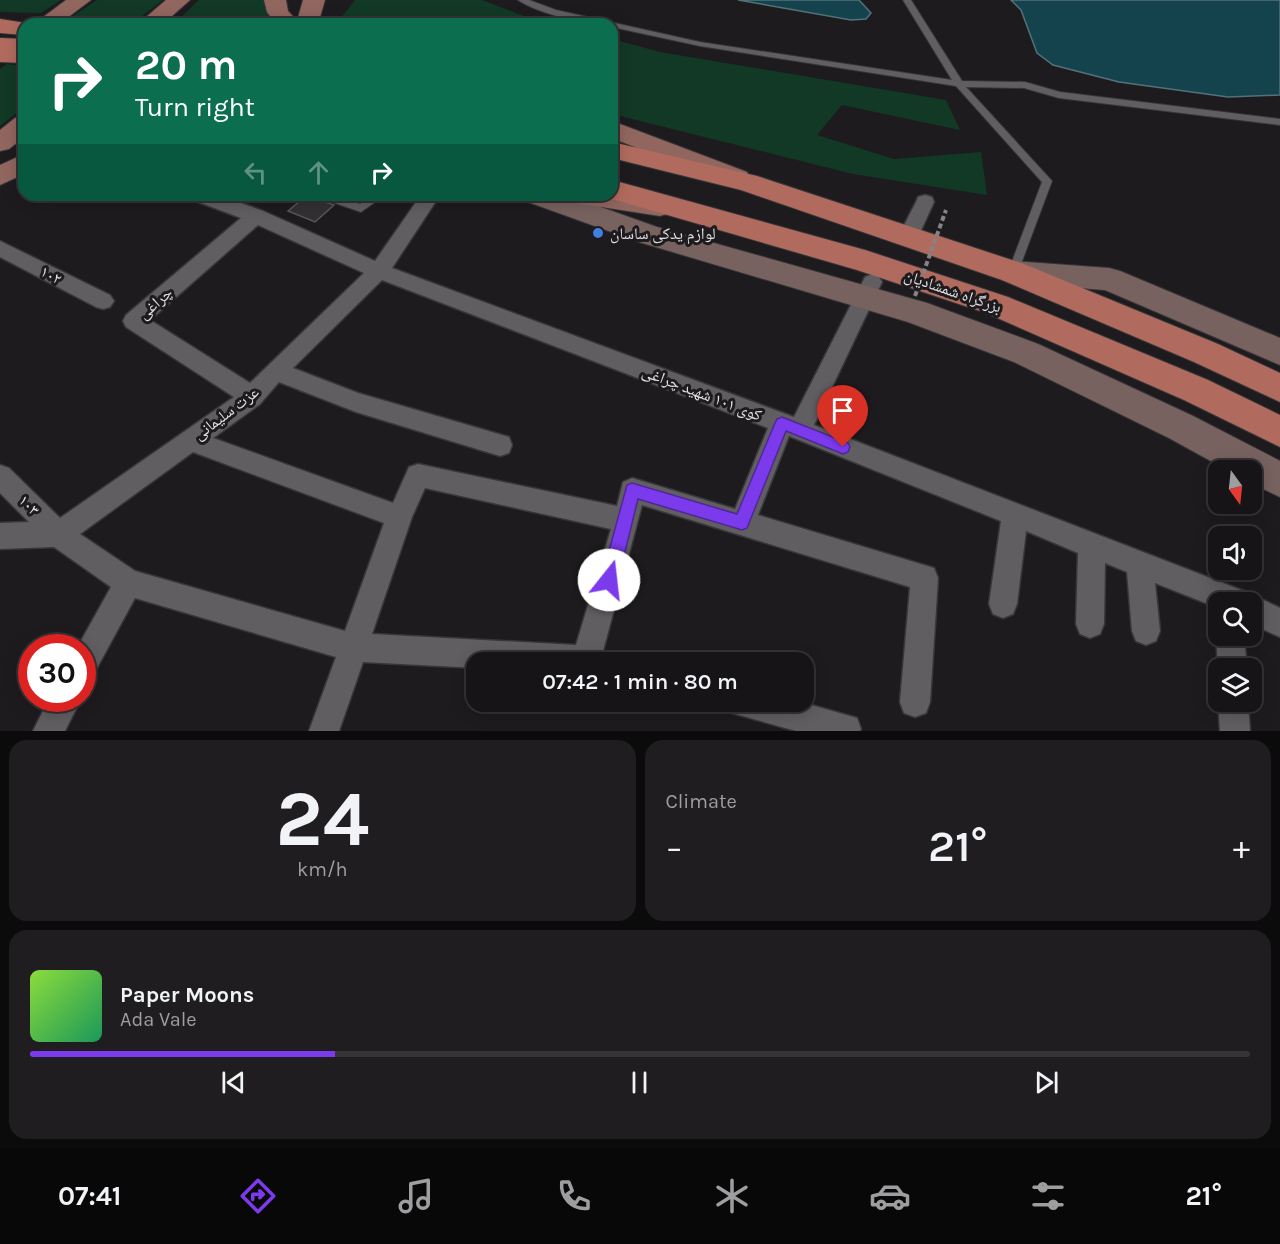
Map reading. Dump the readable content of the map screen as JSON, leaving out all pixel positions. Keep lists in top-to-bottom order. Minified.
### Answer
{"streets":{"highway":["بزرگراه شمشادیان"],"street":["۱۰۲","چراغی","کوی ۱۰۱ شهید چراغی","عزت سلیمانی","۱۰۳"]},"crossings":[["چراغی","کوی ۱۰۱ شهید چراغی"],["چراغی","عزت سلیمانی"],["کوی ۱۰۱ شهید چراغی","عزت سلیمانی"],["عزت سلیمانی","۱۰۳"]],"places":["لوازم یدکی ساسان"],"north":"bottom","page":{"turn":["20 m","Turn right"],"limit":"30","trip":"07:42 · 1 min · 80 m","tile":[["24","km/h"],"Climate"],"heat":["−","21°","+"],"song":["Paper Moons","Ada Vale"],"tabs":["07:41","21°"]}}
